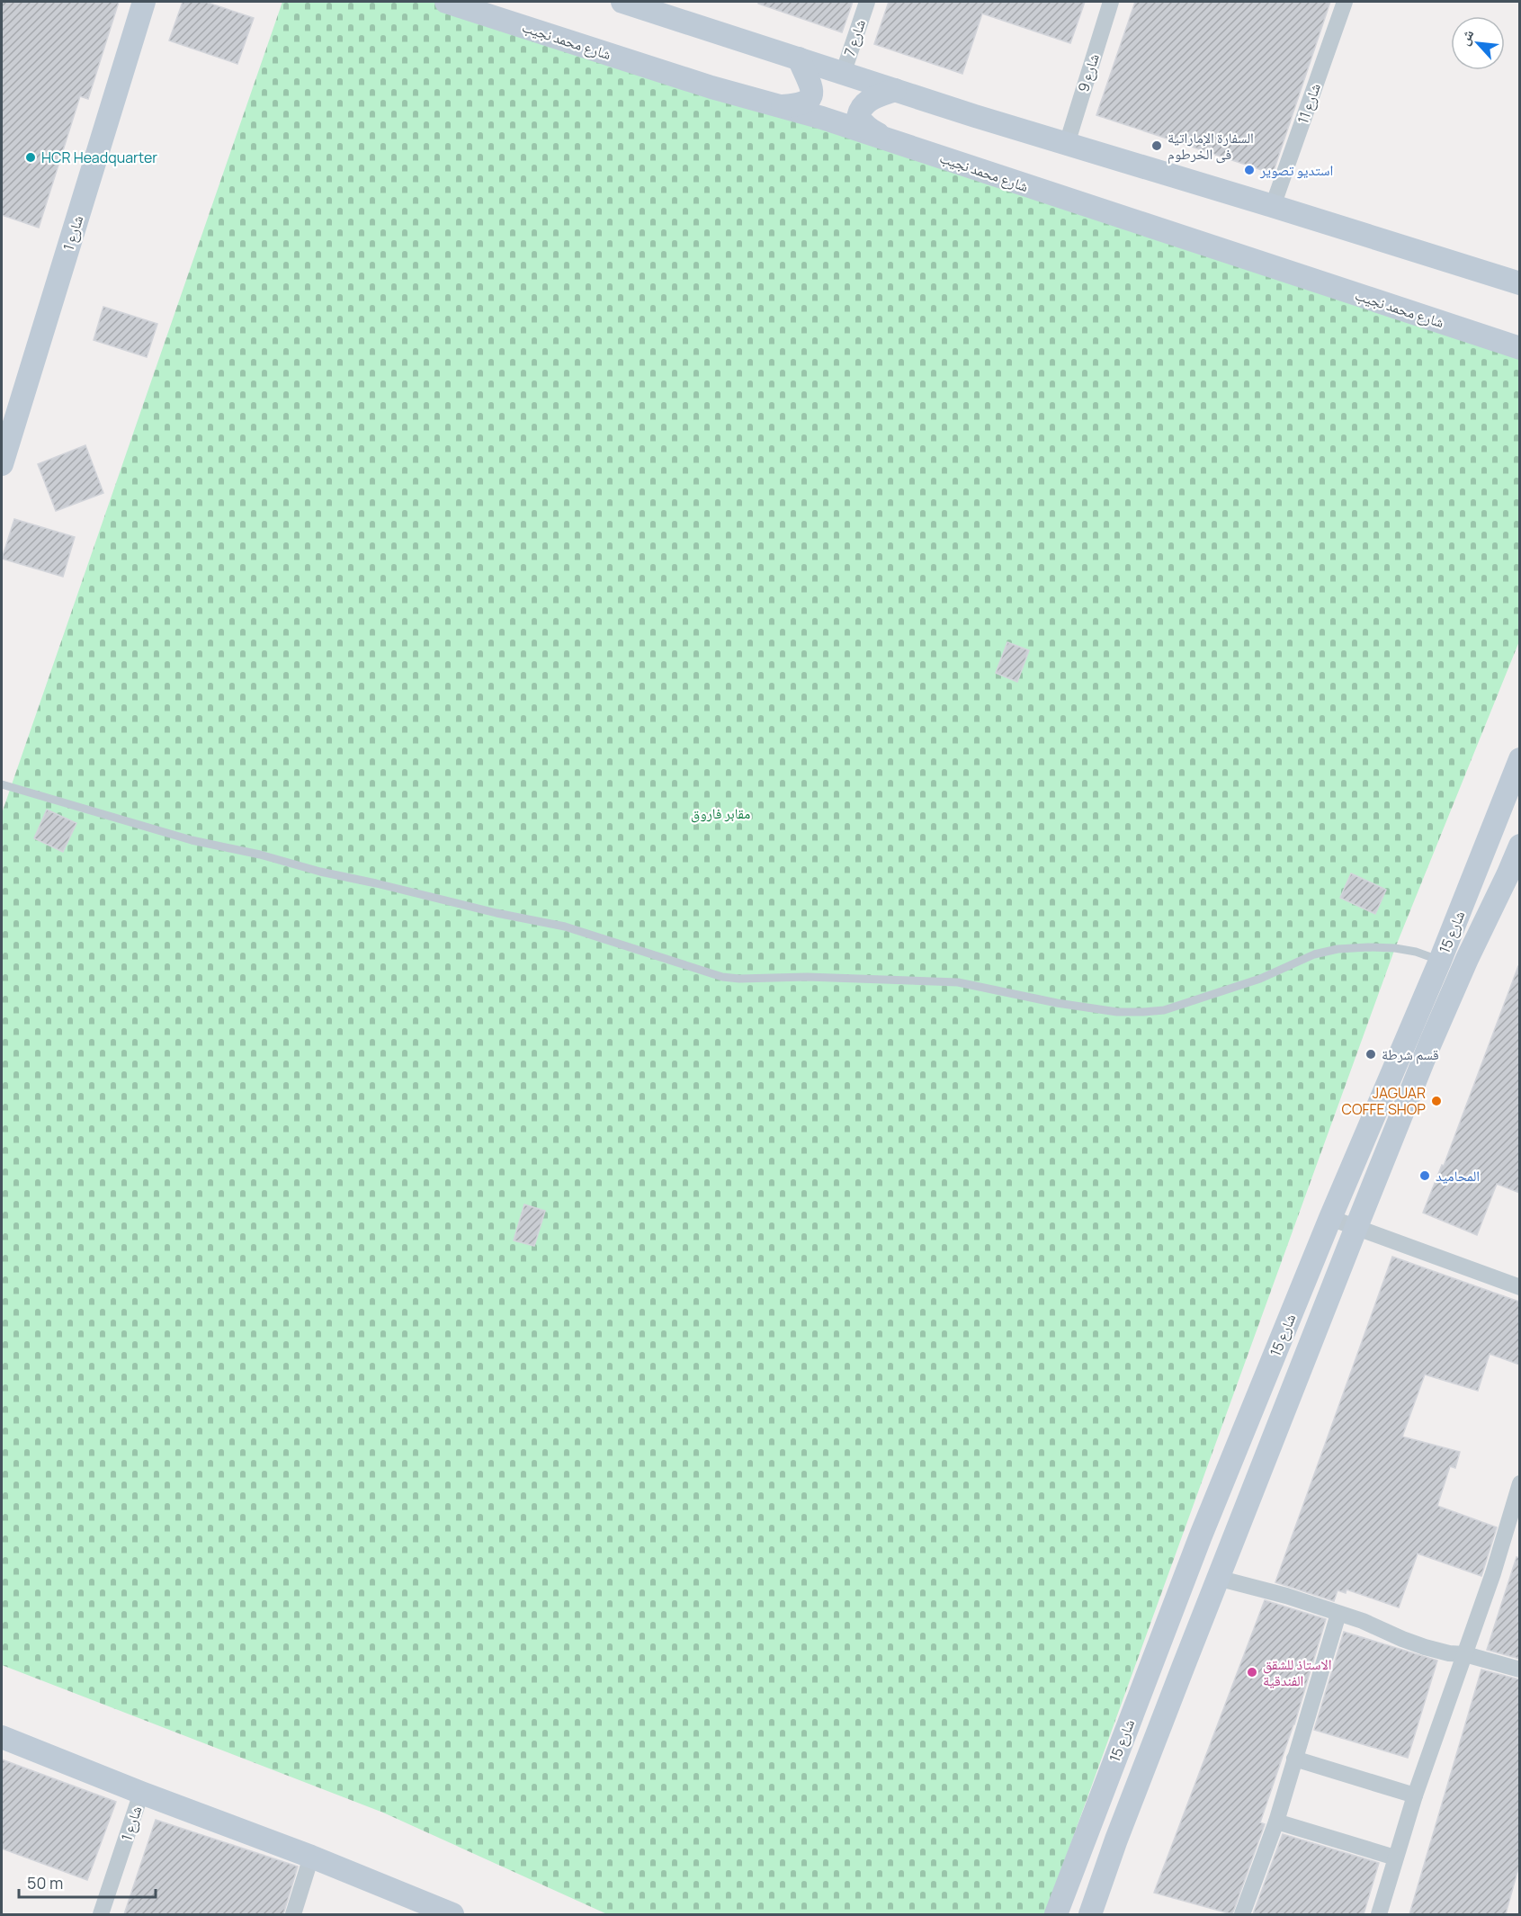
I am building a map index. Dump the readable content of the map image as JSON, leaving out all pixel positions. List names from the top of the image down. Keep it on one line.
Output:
{"streets":{"street":["شارع 7","شارع محمد نجيب","شارع 9","شارع 11","شارع 1","شارع 15"]},"parks":["مقابر فاروق"],"places":["السفارة الإماراتية فى الخرطوم","HCR Headquarter","استديو تصوير","قسم شرطة","JAGUAR COFFE SHOP","المحاميد","الاستاذ للشقق الفندقية"],"scale_bar":"50 m","north":"top left"}
